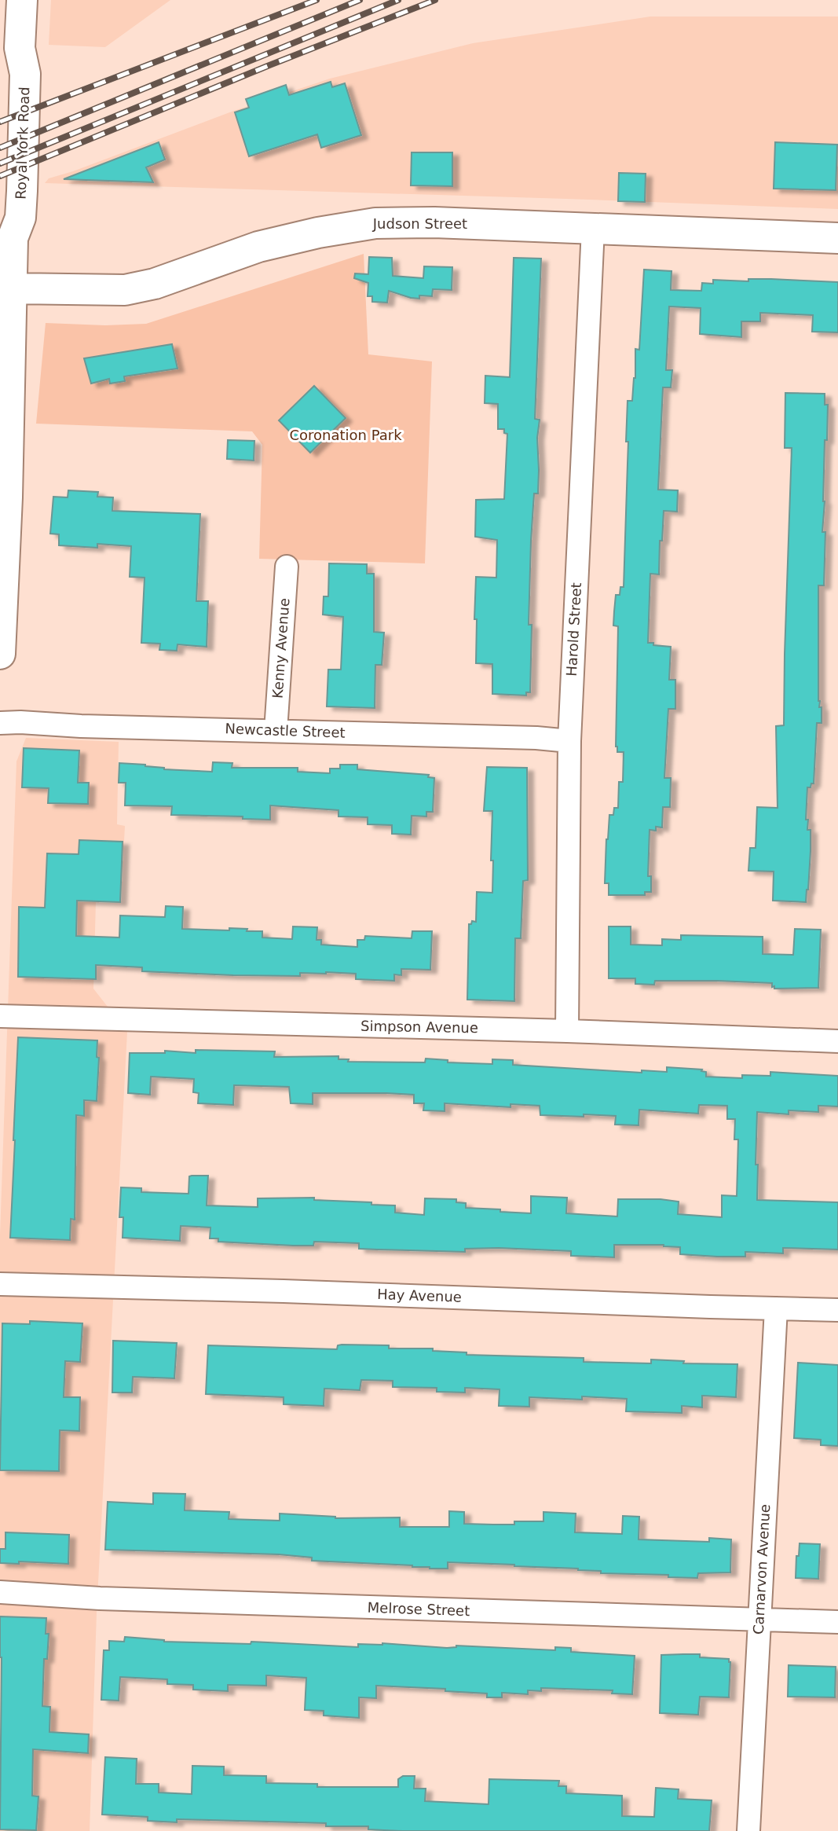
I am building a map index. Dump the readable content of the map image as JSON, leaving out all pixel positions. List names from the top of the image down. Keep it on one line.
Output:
{"streets":{"street":["Royal York Road","Judson Street","Harold Street","Kenny Avenue","Newcastle Street","Simpson Avenue","Hay Avenue","Carnarvon Avenue","Melrose Street"]},"crossings":[["Royal York Road","Judson Street"],["Judson Street","Harold Street"],["Harold Street","Newcastle Street"],["Harold Street","Simpson Avenue"],["Kenny Avenue","Newcastle Street"],["Hay Avenue","Carnarvon Avenue"],["Carnarvon Avenue","Melrose Street"]],"parks":["Coronation Park"]}
